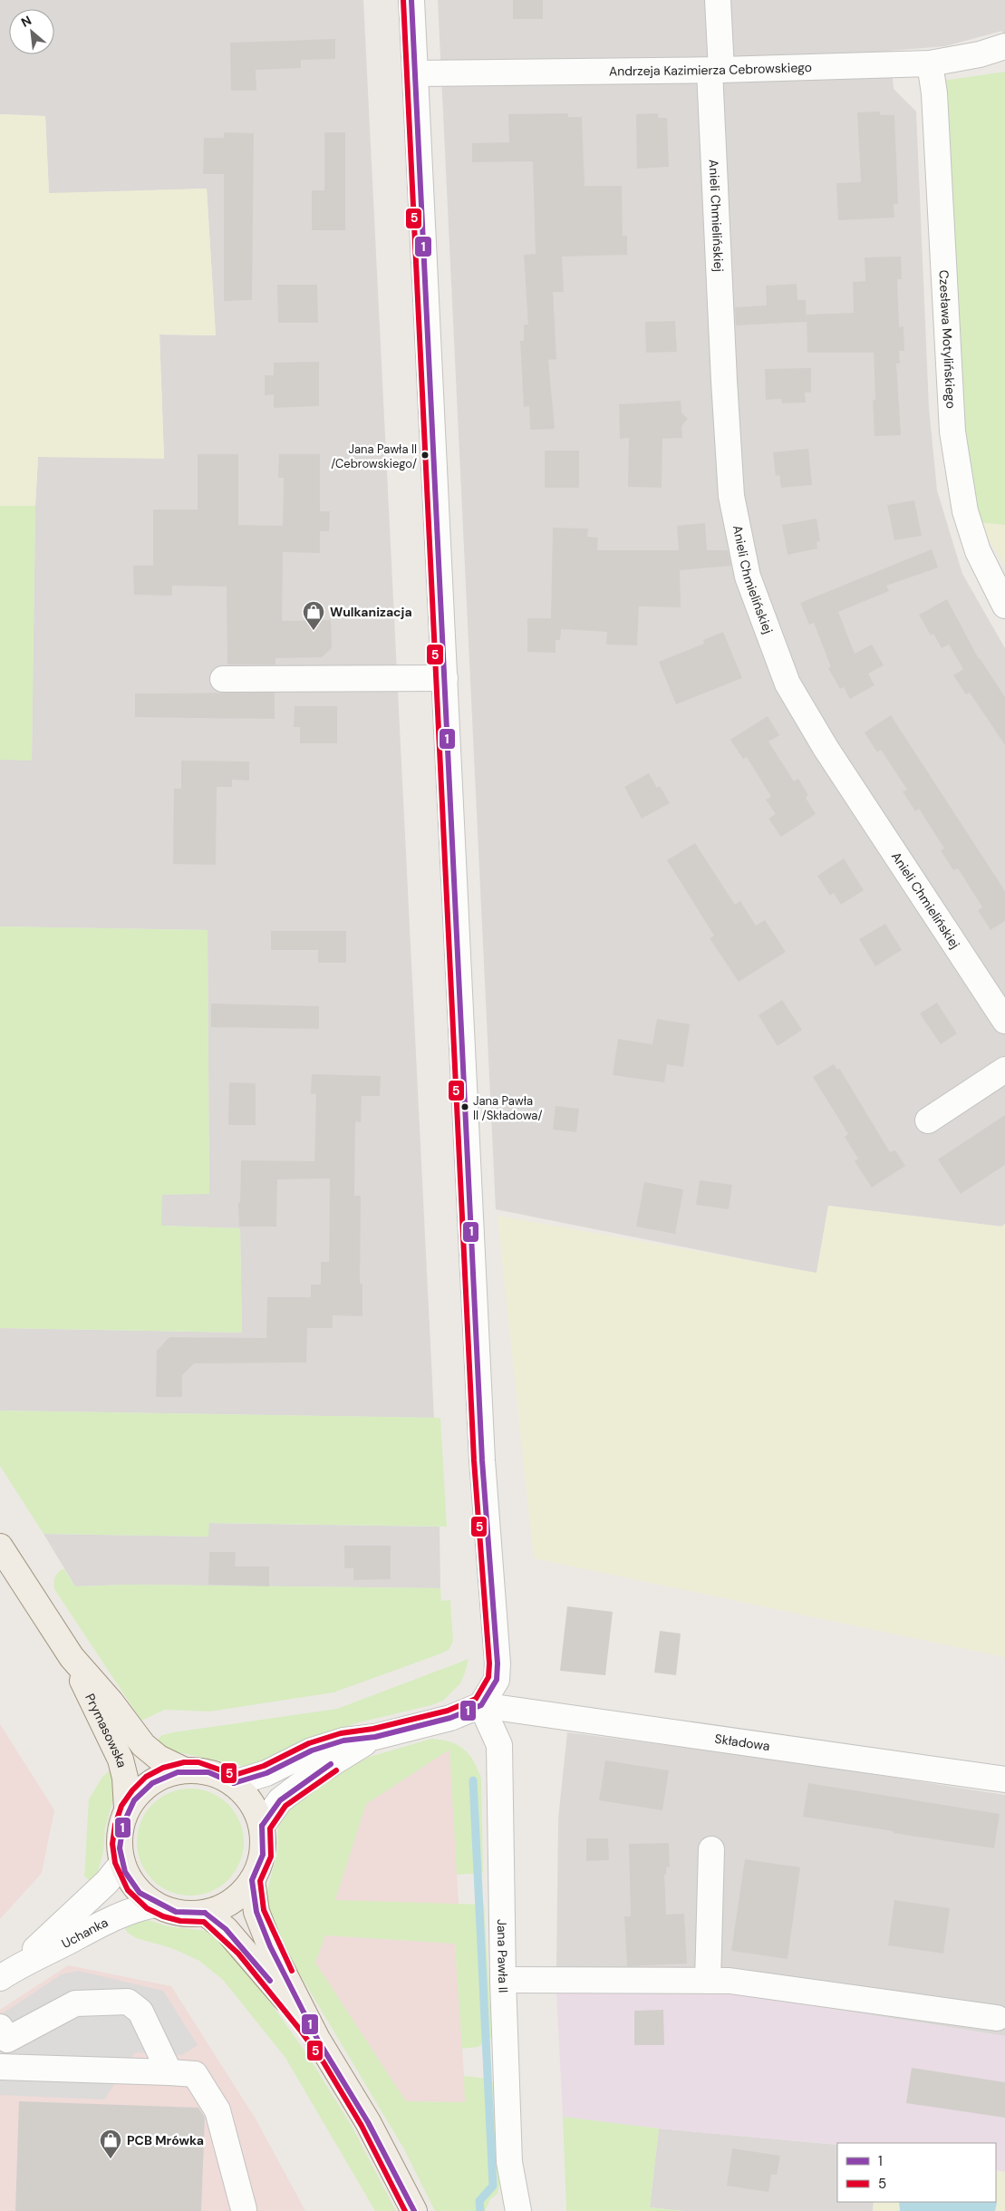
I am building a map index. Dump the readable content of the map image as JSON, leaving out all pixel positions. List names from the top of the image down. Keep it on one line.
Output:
{"streets":{"main road":["Prymasowska"],"street":["Andrzeja Kazimierza Cebrowskiego","Anieli Chmielińskiej","Czesława Motylińskiego","Składowa","Uchanka","Jana Pawła II"]},"crossings":[["Andrzeja Kazimierza Cebrowskiego","Anieli Chmielińskiej"],["Andrzeja Kazimierza Cebrowskiego","Czesława Motylińskiego"],["Prymasowska","Uchanka"],["Składowa","Jana Pawła II"]],"places":{"other":["Jana Pawła II /Cebrowskiego/","Jana Pawła II /Składowa/"],"shop":["Wulkanizacja","PCB Mrówka"]},"lines":["transit line 1","transit line 5"],"legend":["1","5"],"north":"top left"}
